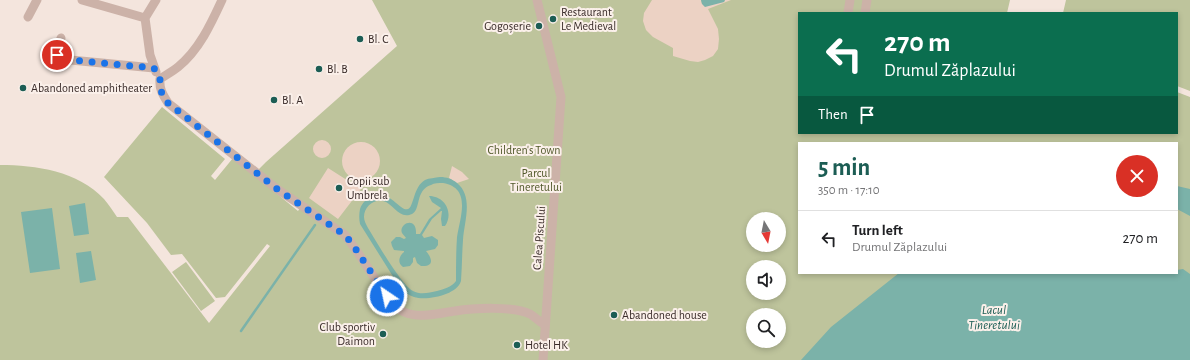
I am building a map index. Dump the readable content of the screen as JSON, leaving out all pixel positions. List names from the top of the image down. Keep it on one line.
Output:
{"streets":{"street":["Calea Piscului"]},"water":["Lacul Tineretului"],"parks":["Children's Town","Parcul Tineretului"],"places":["Restaurant Le Medieval","Gogoșerie","Bl. C","Bl. B","Abandoned amphitheater","Bl. A","Copii sub Umbrela","Abandoned house","Club sportiv Daimon","Hotel HK"],"north":"bottom","page":{"turn":["270 m","Drumul Zăplazului"],"then":"Then","heading":["5 min","350 m · 17:10"],"list":[{"name":"Turn left","note":"Drumul Zăplazului","value":"270 m"}]}}
